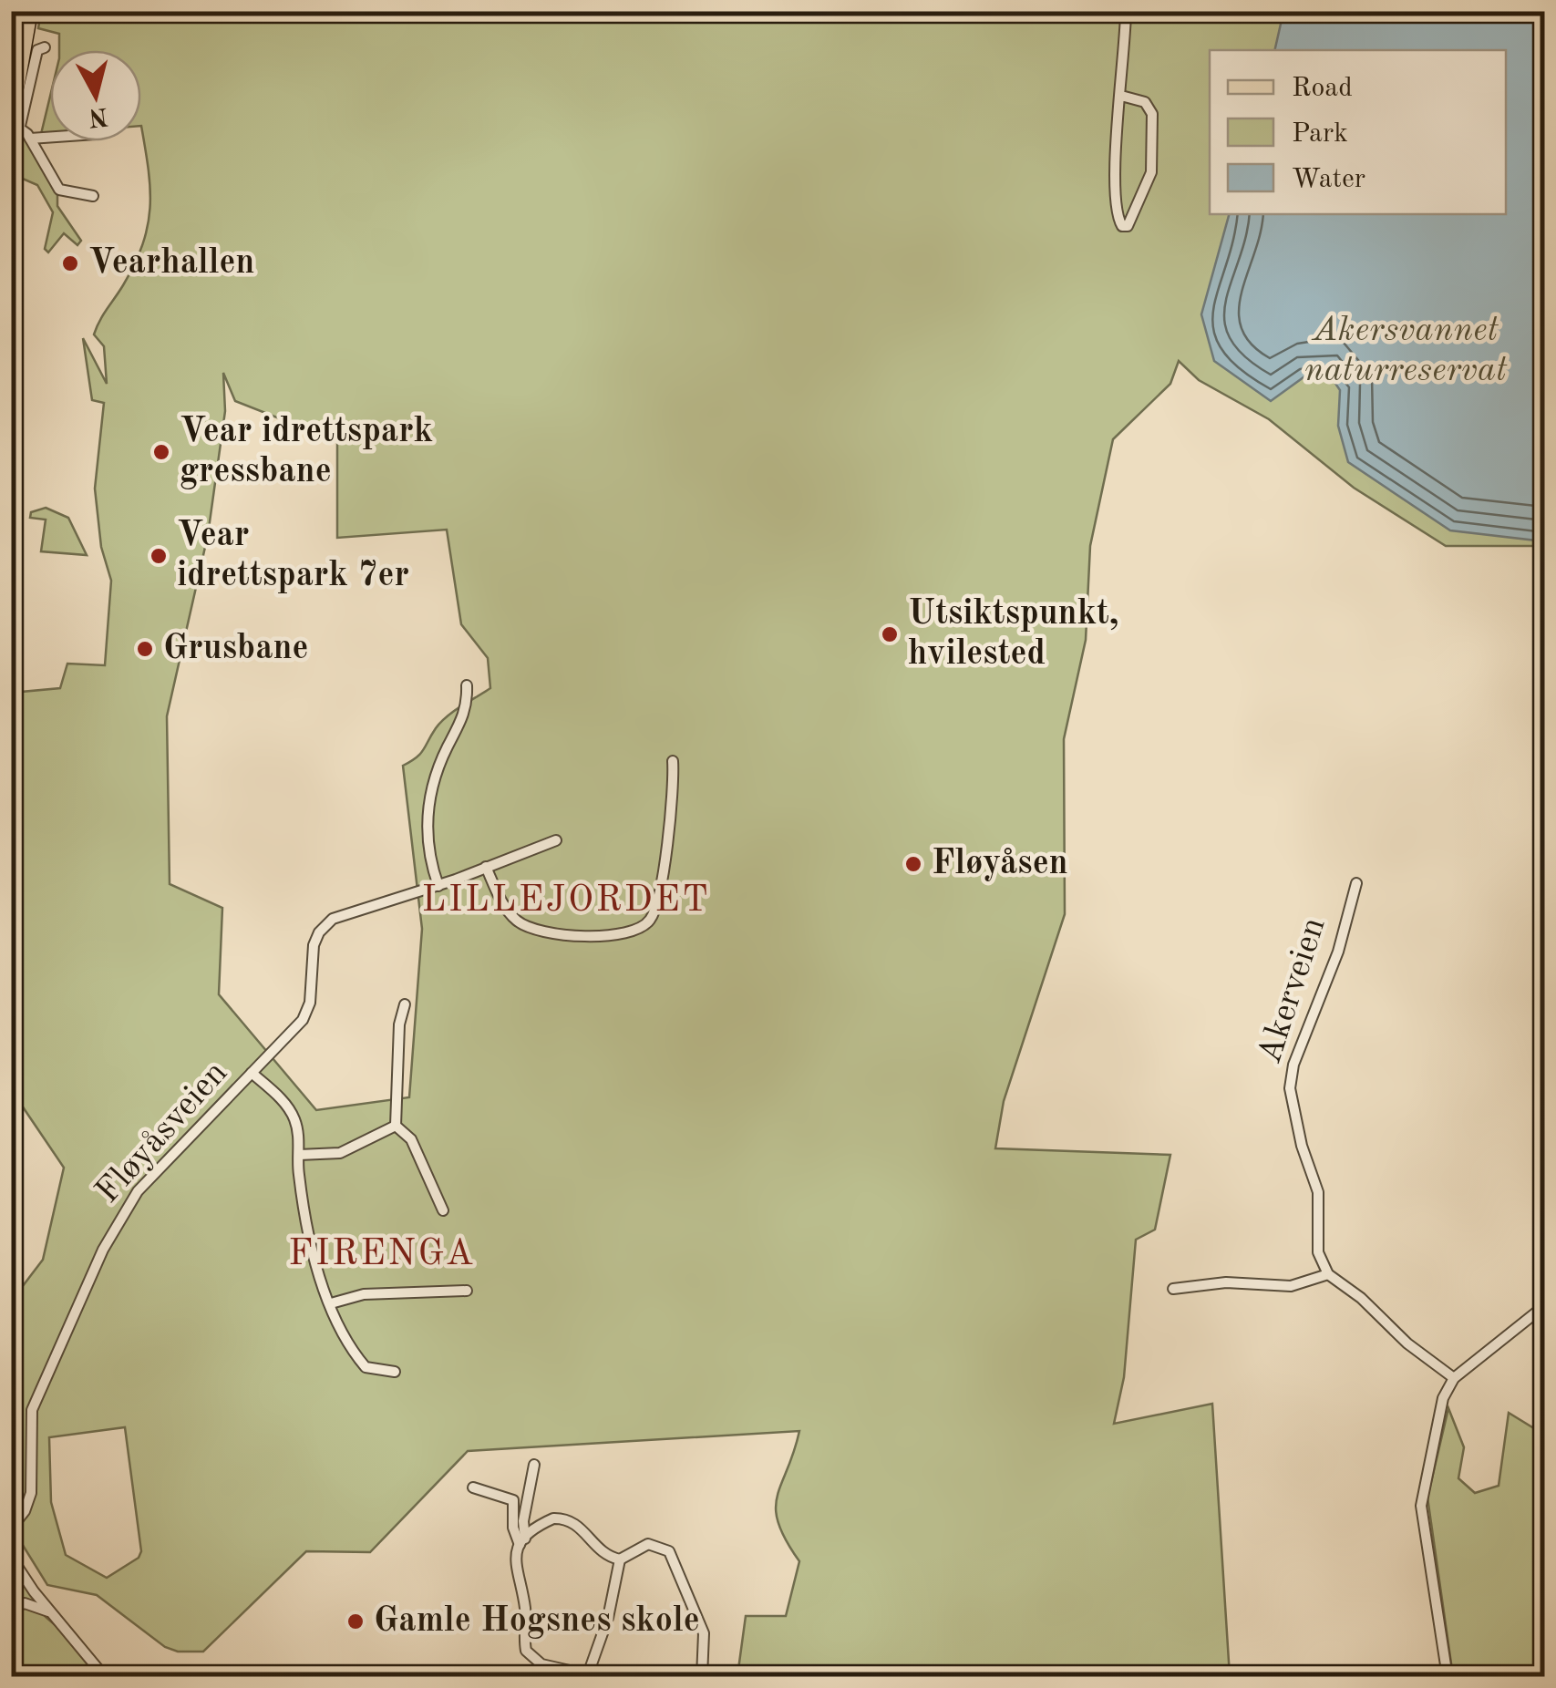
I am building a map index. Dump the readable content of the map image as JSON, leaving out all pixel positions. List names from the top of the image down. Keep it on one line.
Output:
{"streets":{"street":["Akerveien","Fløyåsveien"]},"districts":["LILLEJORDET","FIRENGA"],"parks":["Akersvannet naturreservat"],"places":["Vearhallen","Vear idrettspark gressbane","Vear idrettspark 7er","Utsiktspunkt, hvilested","Grusbane","Fløyåsen","Gamle Hogsnes skole"],"legend":["Road","Park","Water"],"north":"bottom"}
